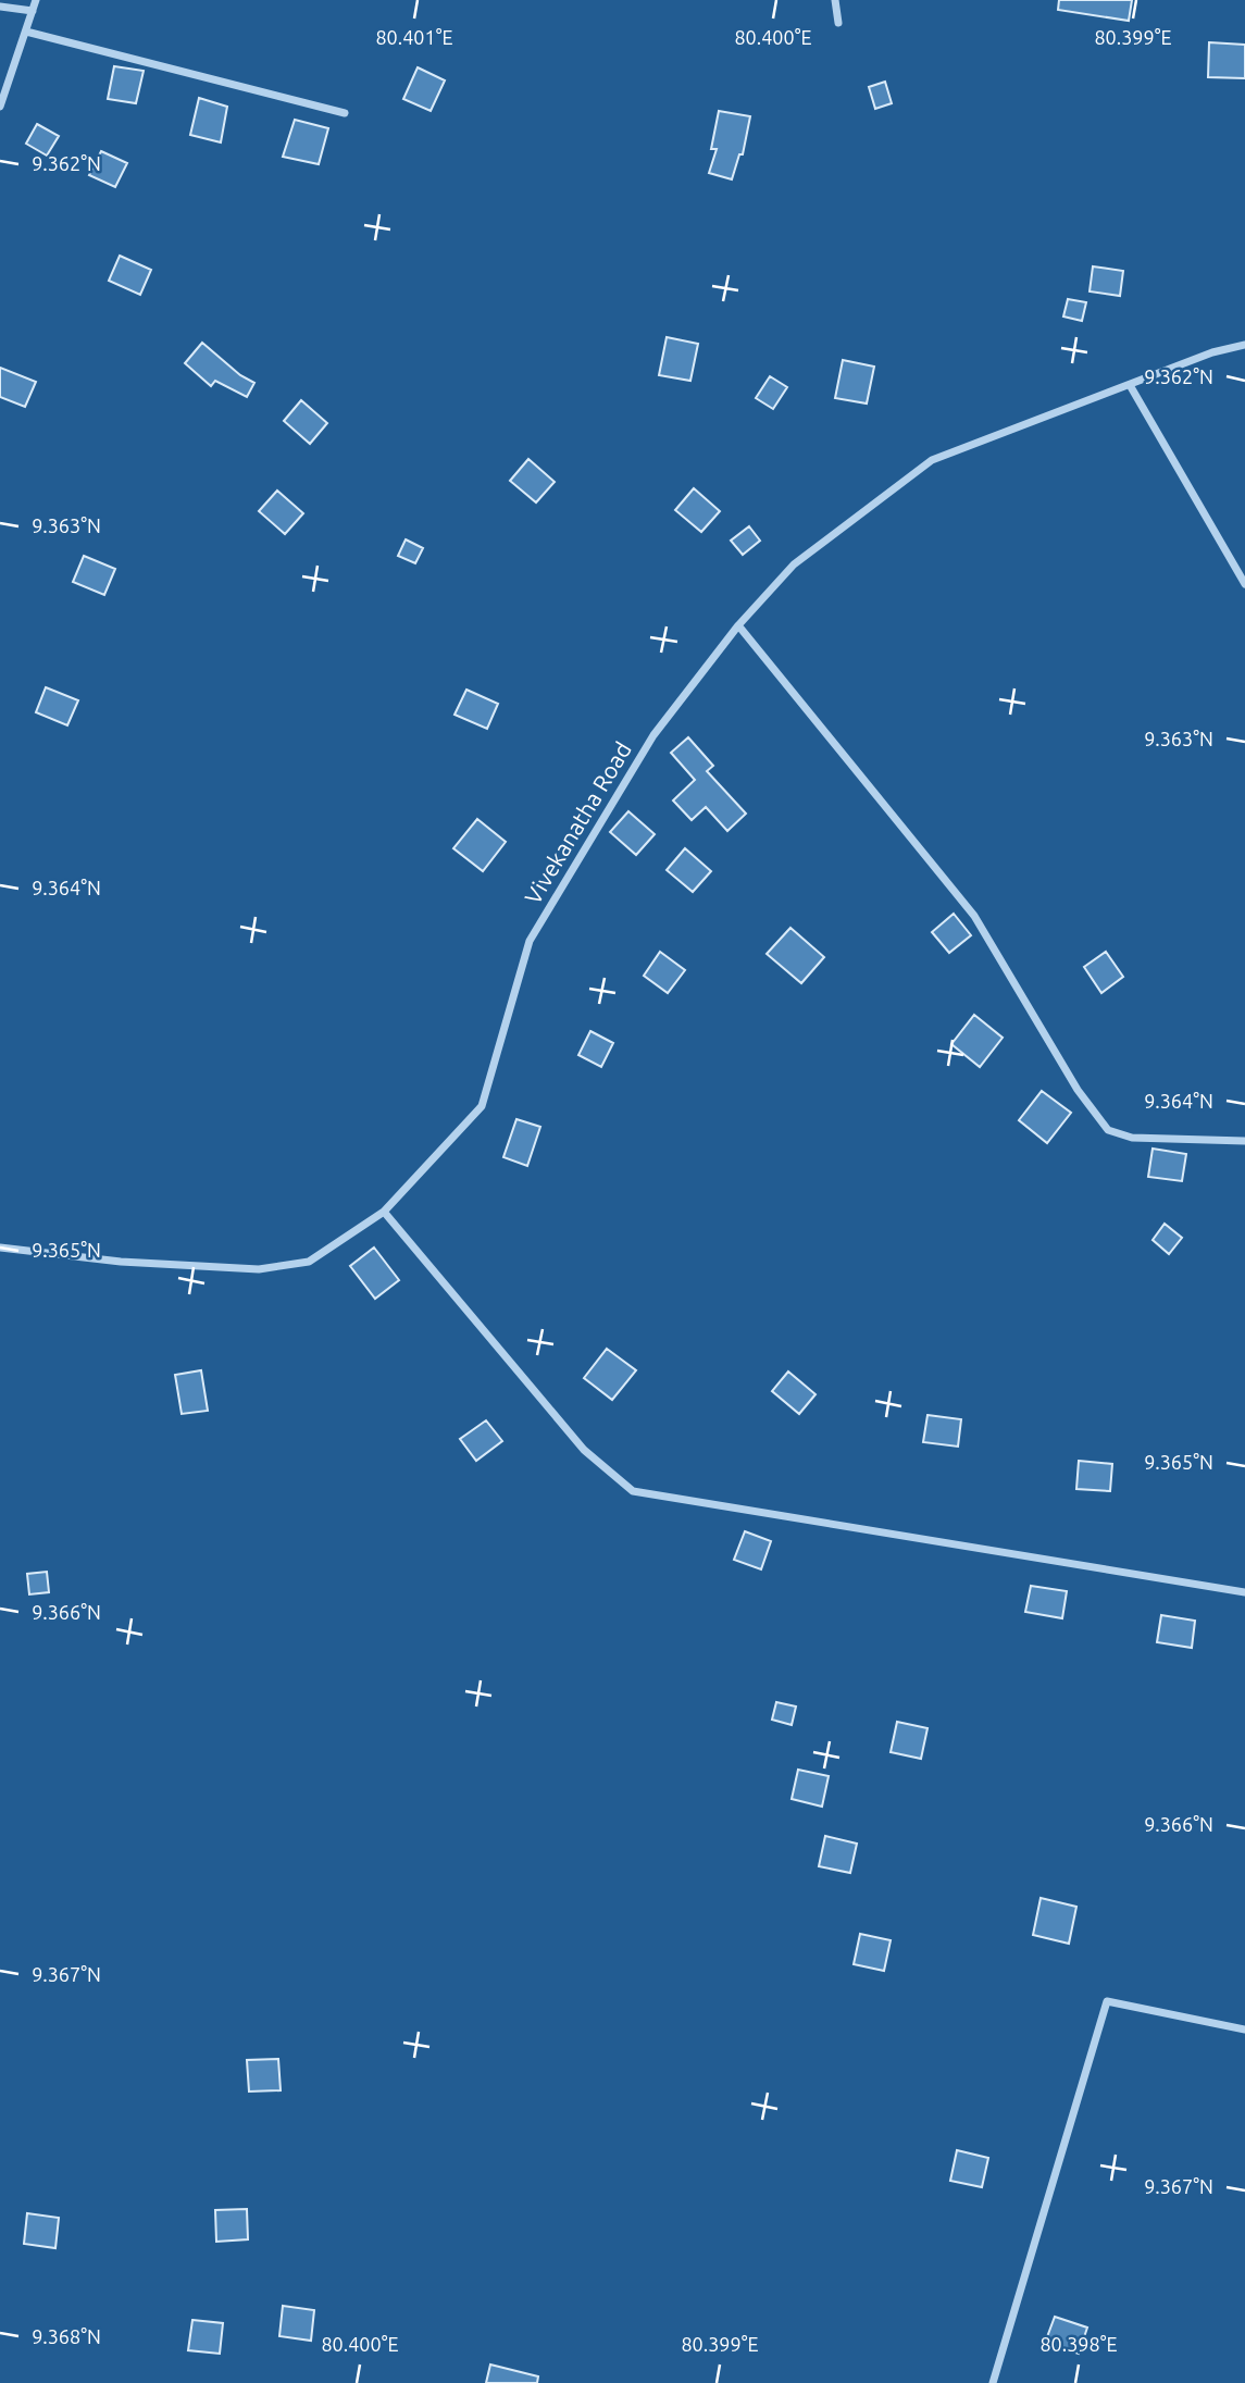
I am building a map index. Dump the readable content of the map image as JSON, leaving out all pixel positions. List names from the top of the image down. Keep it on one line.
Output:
{"streets":{"street":["Vivekanatha Road"]},"coordinates":["80.401°E","80.400°E","80.399°E","9.362°N","9.363°N","9.364°N","9.365°N","9.366°N","9.367°N","9.368°N","80.398°E"]}
